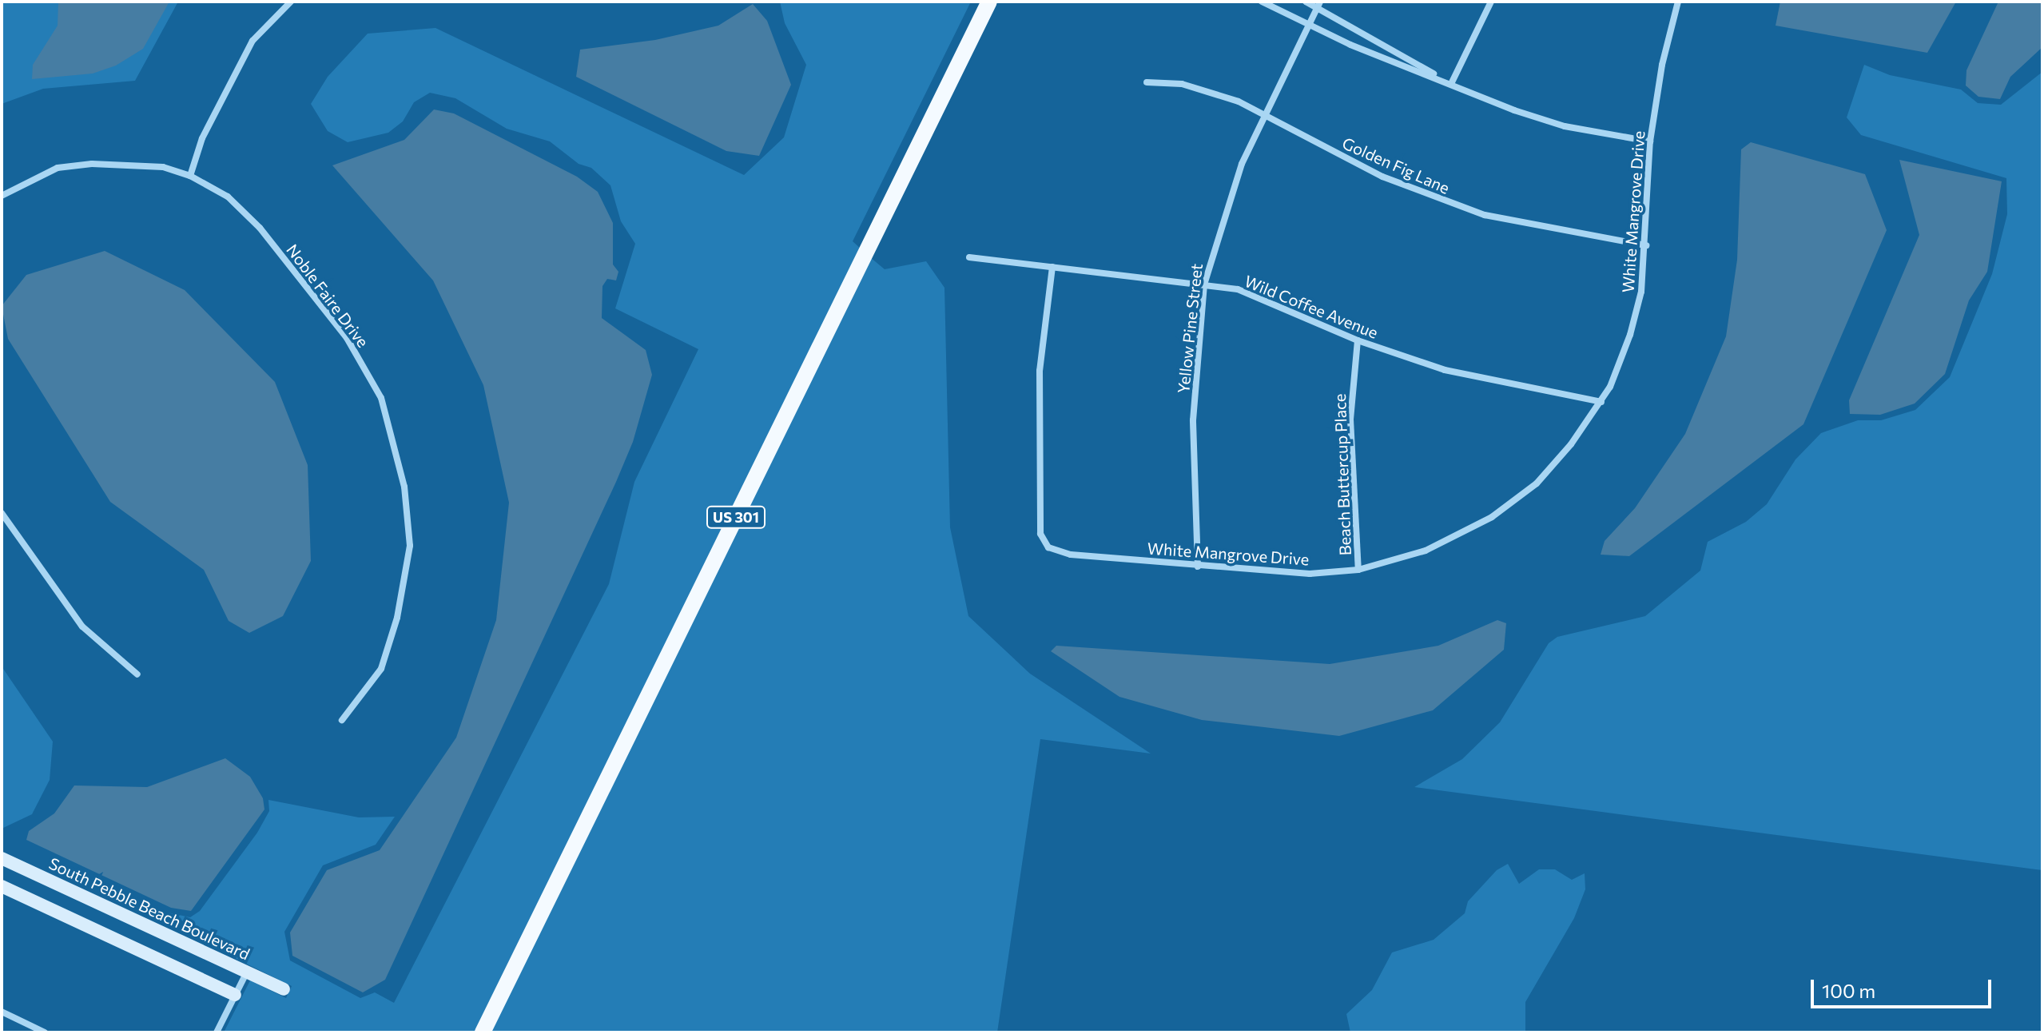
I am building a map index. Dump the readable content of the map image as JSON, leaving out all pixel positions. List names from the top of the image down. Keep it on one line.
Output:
{"streets":{"main road":["US 301"],"street":["Golden Fig Lane","White Mangrove Drive","Noble Faire Drive","Wild Coffee Avenue","Yellow Pine Street","Beach Buttercup Place","South Pebble Beach Boulevard"]},"crossings":[["Golden Fig Lane","White Mangrove Drive"],["Golden Fig Lane","Yellow Pine Street"],["White Mangrove Drive","Wild Coffee Avenue"],["White Mangrove Drive","Yellow Pine Street"],["White Mangrove Drive","Beach Buttercup Place"],["Wild Coffee Avenue","Yellow Pine Street"],["Wild Coffee Avenue","Beach Buttercup Place"]],"scale_bar":"100 m"}
